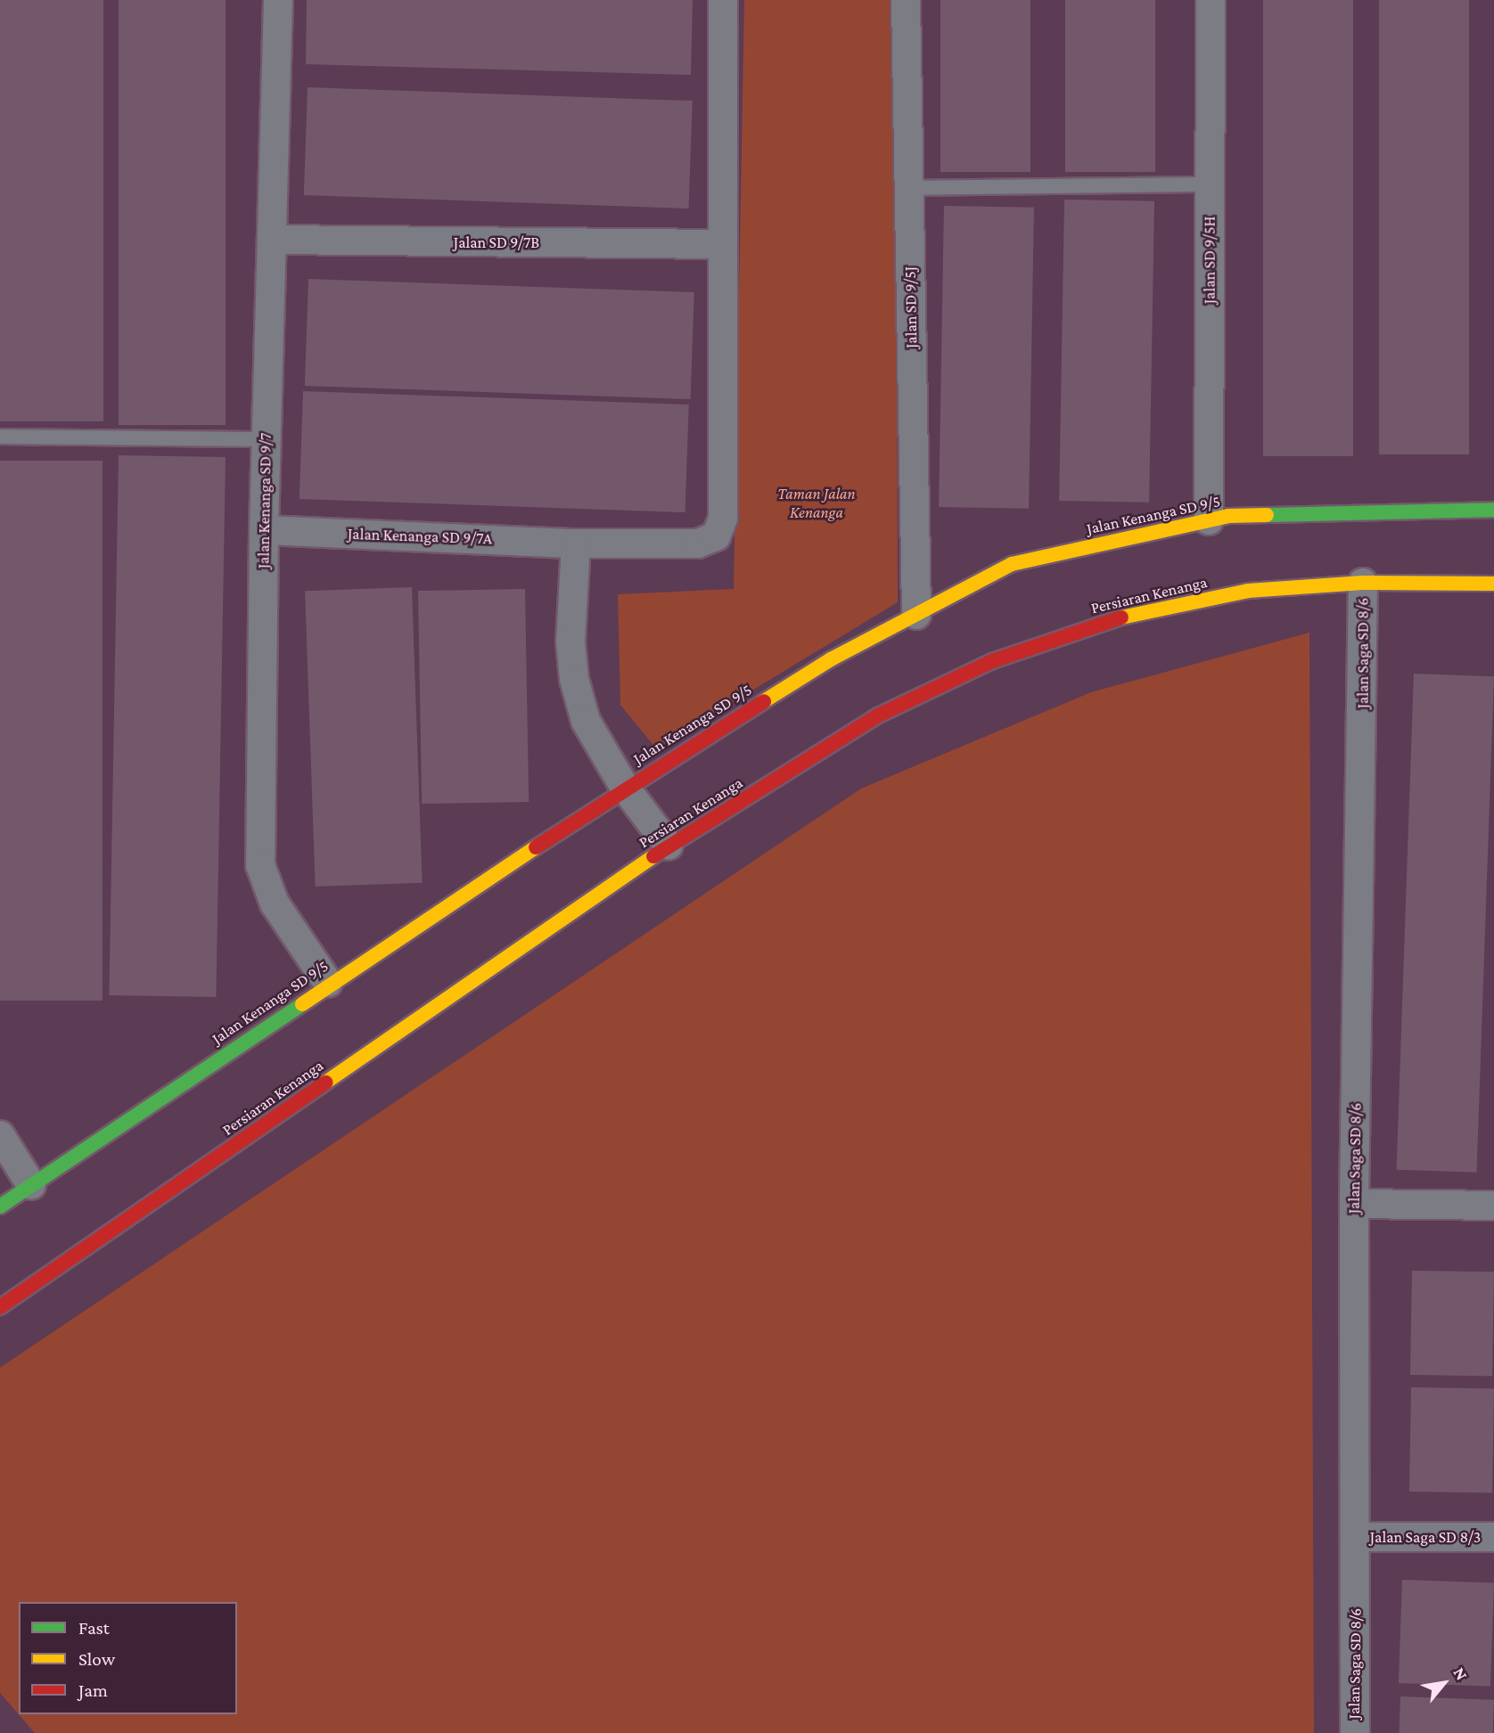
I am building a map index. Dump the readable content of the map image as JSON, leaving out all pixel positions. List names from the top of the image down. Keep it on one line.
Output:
{"streets":{"street":["Jalan SD 9/7B","Jalan SD 9/5H","Jalan SD 9/5J","Jalan Kenanga SD 9/7","Jalan Kenanga SD 9/5","Jalan Kenanga SD 9/7A","Persiaran Kenanga","Jalan Saga SD 8/6","Jalan Saga SD 8/3"]},"crossings":[["Jalan SD 9/7B","Jalan Kenanga SD 9/7"],["Jalan SD 9/7B","Jalan Kenanga SD 9/7A"],["Jalan SD 9/5H","Jalan Kenanga SD 9/5"],["Jalan SD 9/5J","Jalan Kenanga SD 9/5"],["Jalan Kenanga SD 9/7","Jalan Kenanga SD 9/5"],["Jalan Kenanga SD 9/7","Jalan Kenanga SD 9/7A"],["Persiaran Kenanga","Jalan Saga SD 8/6"],["Jalan Saga SD 8/6","Jalan Saga SD 8/3"]],"parks":["Taman Jalan Kenanga"],"legend":["Fast","Slow","Jam"],"north":"top right"}
